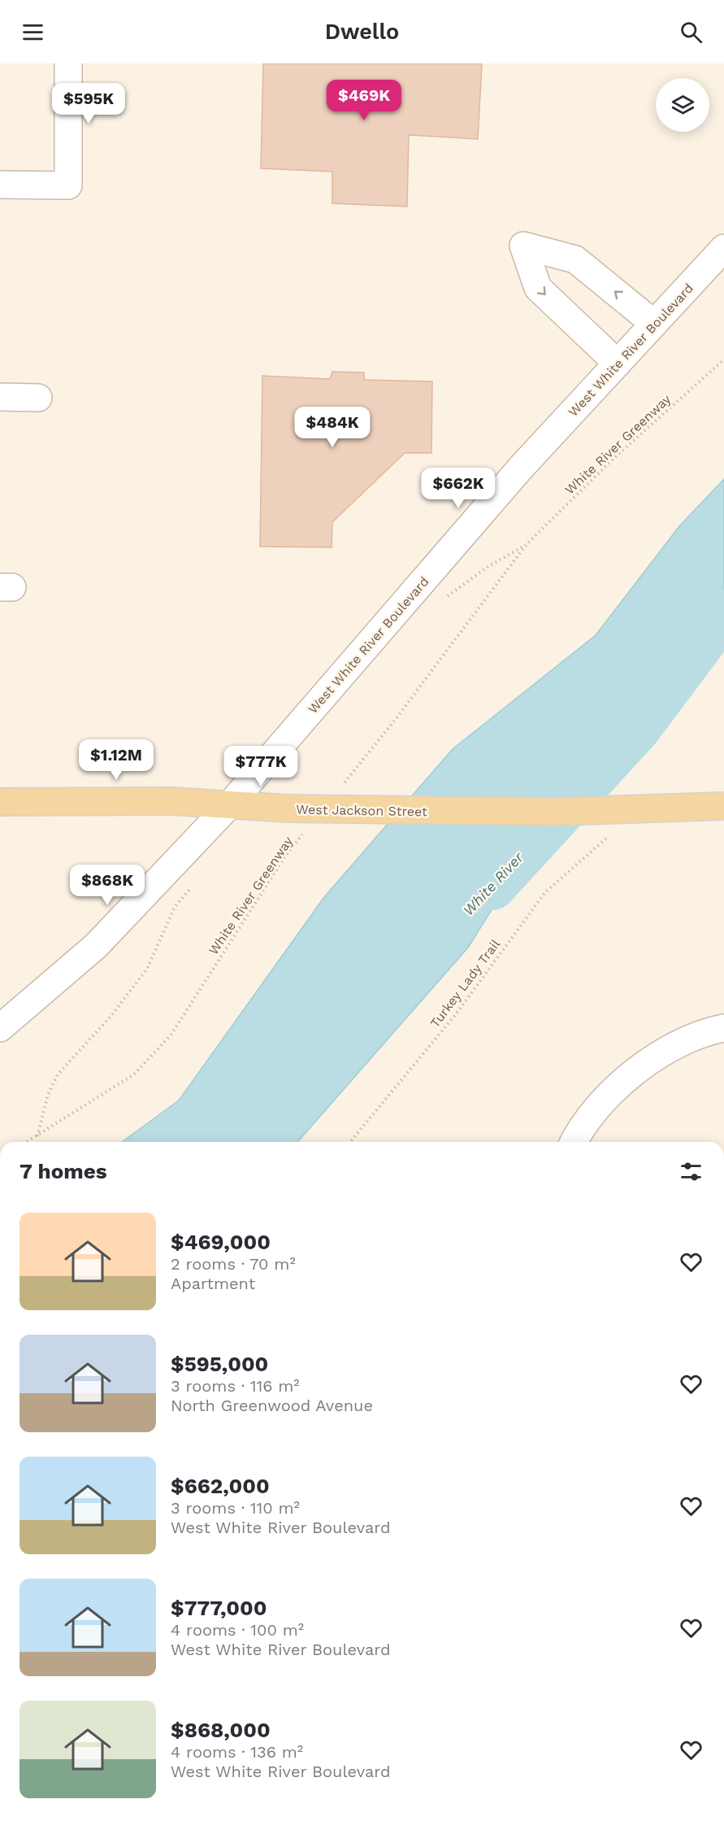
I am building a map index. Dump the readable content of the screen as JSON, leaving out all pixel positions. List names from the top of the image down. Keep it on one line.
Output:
{"streets":{"main road":["West Jackson Street"],"street":["West White River Boulevard"],"path":["White River Greenway","Turkey Lady Trail"]},"crossings":[["West White River Boulevard","West Jackson Street"]],"water":["White River"],"page":{"header":"Dwello","price":["$469K","$595K","$484K","$662K","$1.12M","$777K","$868K"],"heading":"7 homes","list":[{"name":"$469,000","note":"2 rooms · 70 m² · Apartment"},{"name":"$595,000","note":"3 rooms · 116 m² · North Greenwood Avenue"},{"name":"$662,000","note":"3 rooms · 110 m² · West White River Boulevard"},{"name":"$777,000","note":"4 rooms · 100 m² · West White River Boulevard"},{"name":"$868,000","note":"4 rooms · 136 m² · West White River Boulevard"}]}}
